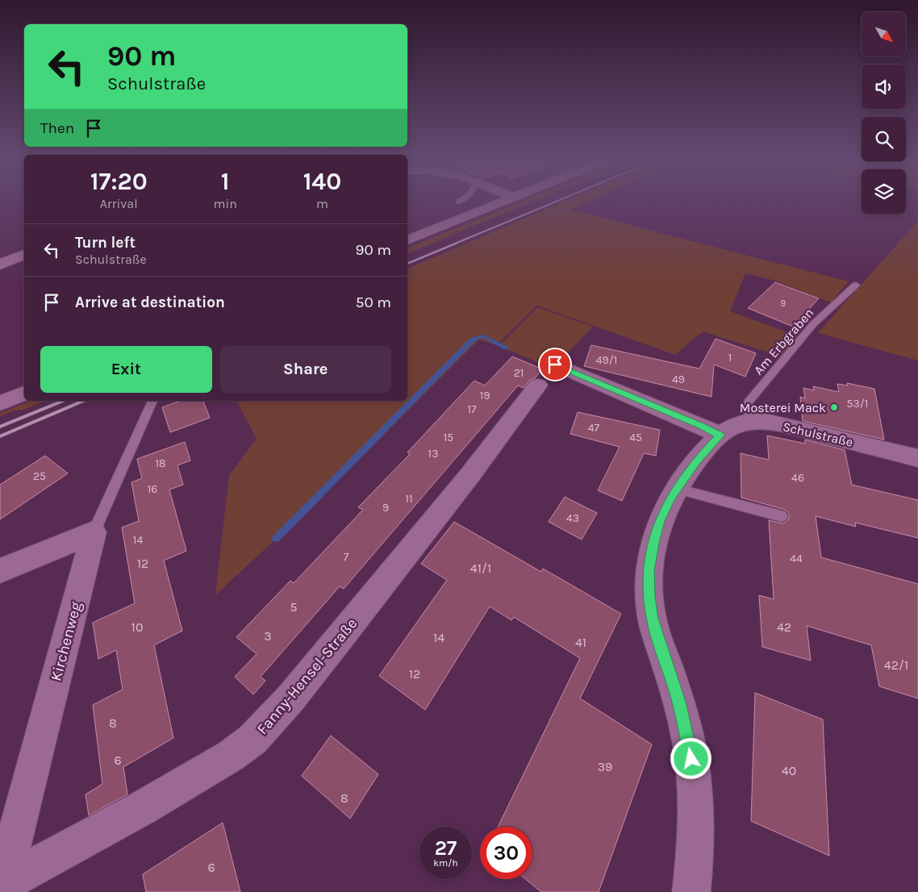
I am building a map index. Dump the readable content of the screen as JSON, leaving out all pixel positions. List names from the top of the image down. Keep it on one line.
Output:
{"streets":{"street":["Schulstraße","Kirchenweg","Fanny-Hensel-Straße"],"lane":["Am Erbgraben"]},"crossings":[["Am Erbgraben","Schulstraße"],["Schulstraße","Fanny-Hensel-Straße"],["Kirchenweg","Fanny-Hensel-Straße"]],"places":["Mosterei Mack"],"house_numbers":["9","1","49/1","21","49","19","53/1","17","47","15","45","13","18","25","46","16","11","9","43","14","7","44","12","41/1","5","10","42","3","14","41","42/1","12","8","6","39","40","8","6"],"north":"bottom right","page":{"turn":["90 m","Schulstraße"],"then":"Then","eta":["17:20","Arrival","1","min","140","m"],"list":[{"name":"Turn left","note":"Schulstraße","value":"90 m"},{"name":"Arrive at destination","value":"50 m"}],"buttons":["Exit","Share"],"speed":"27 km/h","limit":"30"}}
